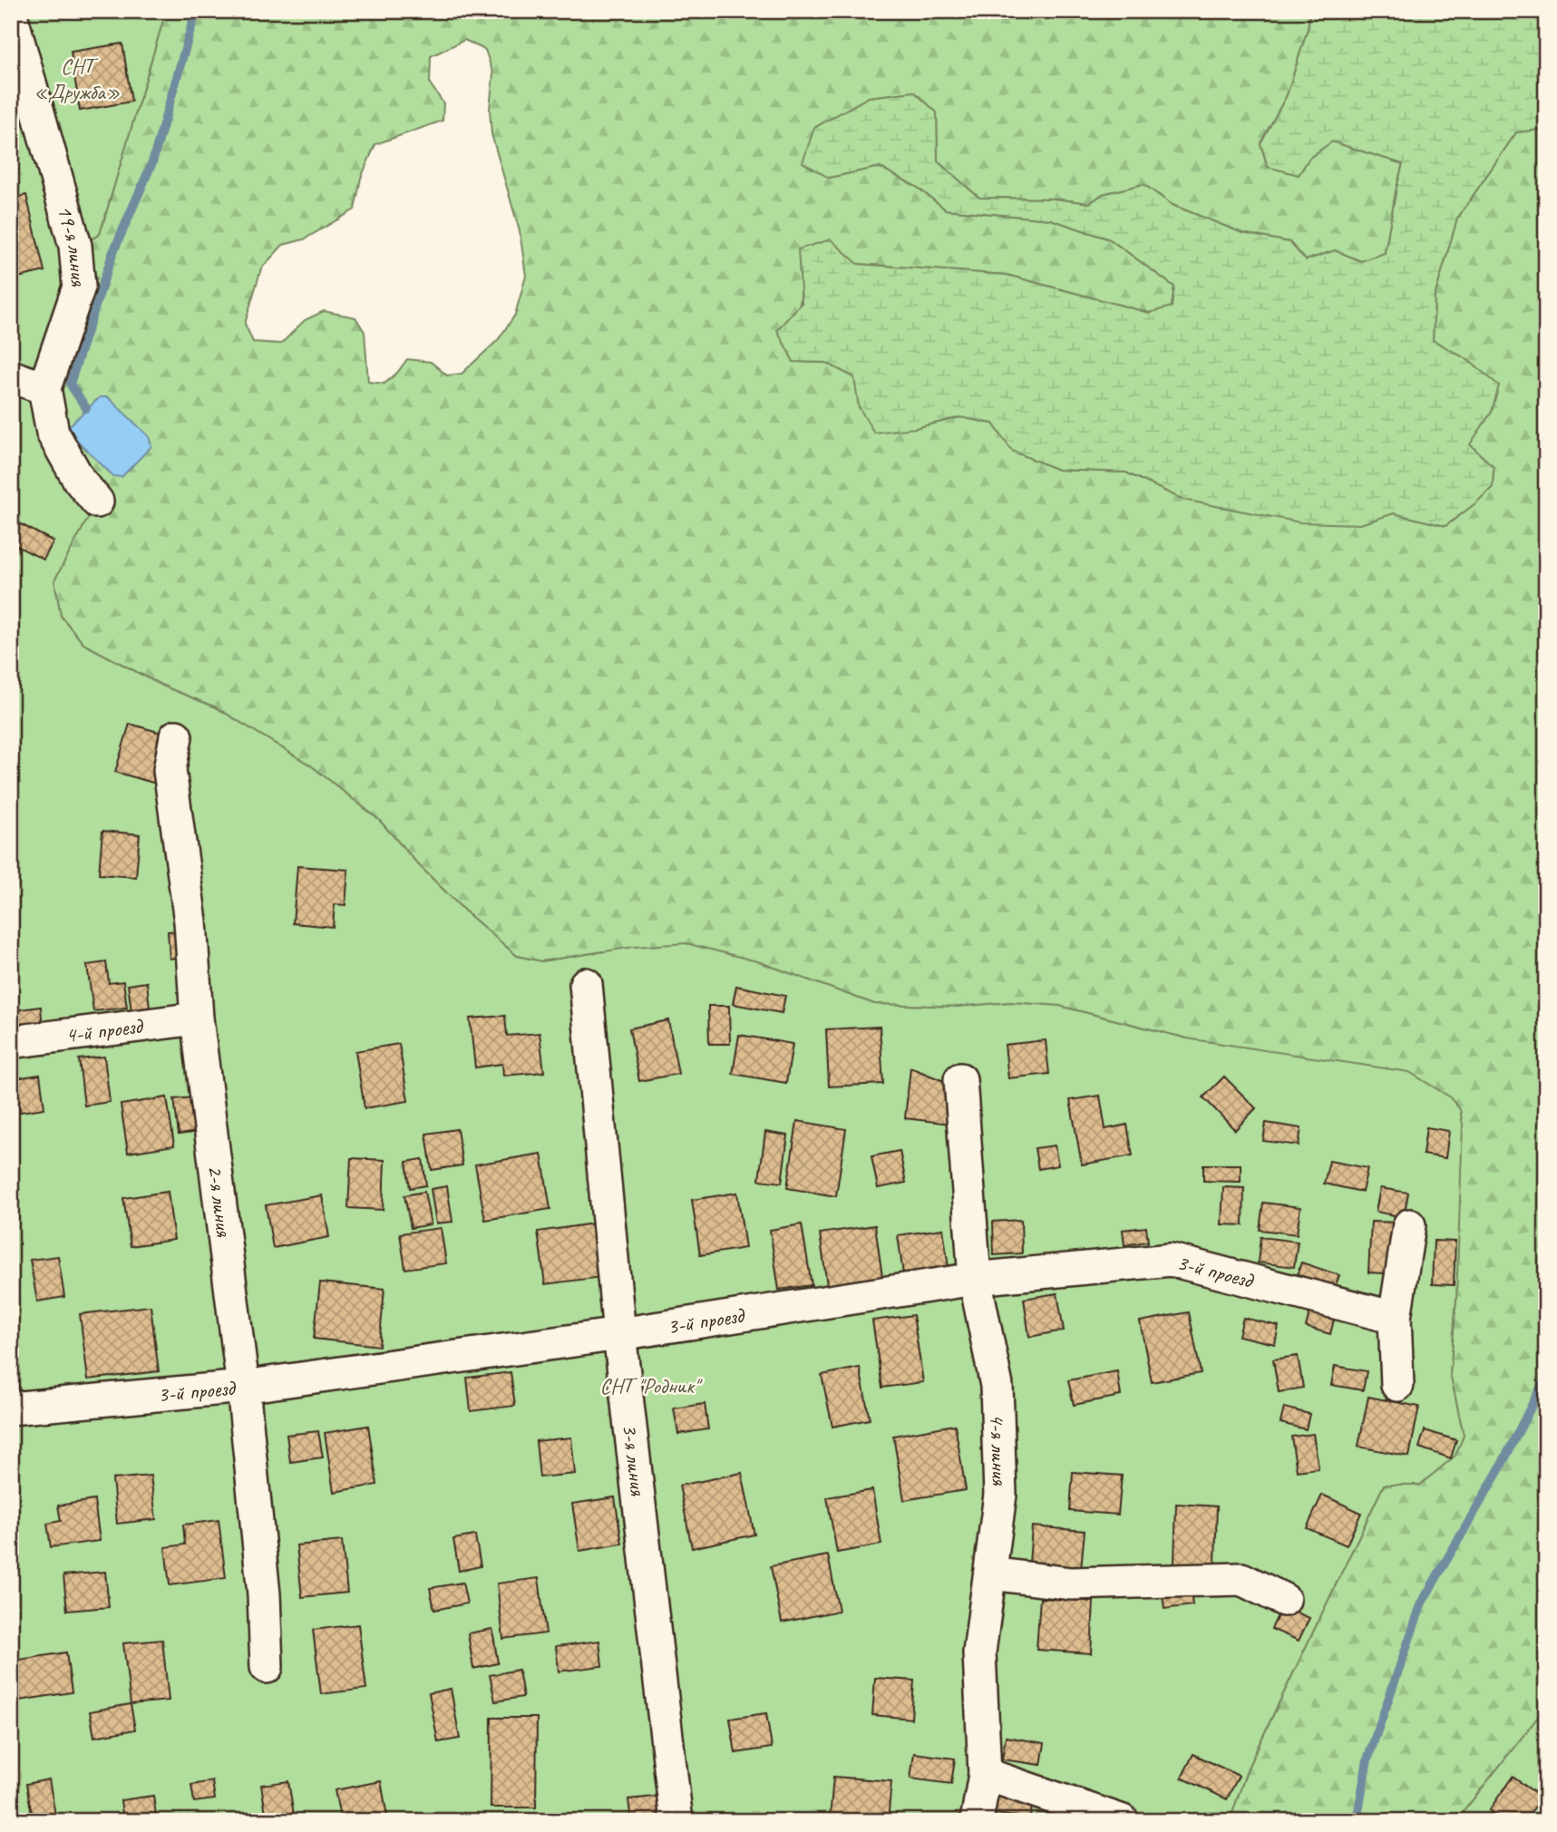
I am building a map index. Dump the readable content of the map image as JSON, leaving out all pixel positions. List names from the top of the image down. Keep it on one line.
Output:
{"streets":{"street":["19-я линия","4-й проезд","2-я линия","3-й проезд","4-я линия","3-я линия"]},"crossings":[["4-й проезд","2-я линия"],["2-я линия","3-й проезд"],["3-й проезд","4-я линия"],["3-й проезд","3-я линия"]],"parks":["СНТ «Дружба»","СНТ ''Родник''"]}
